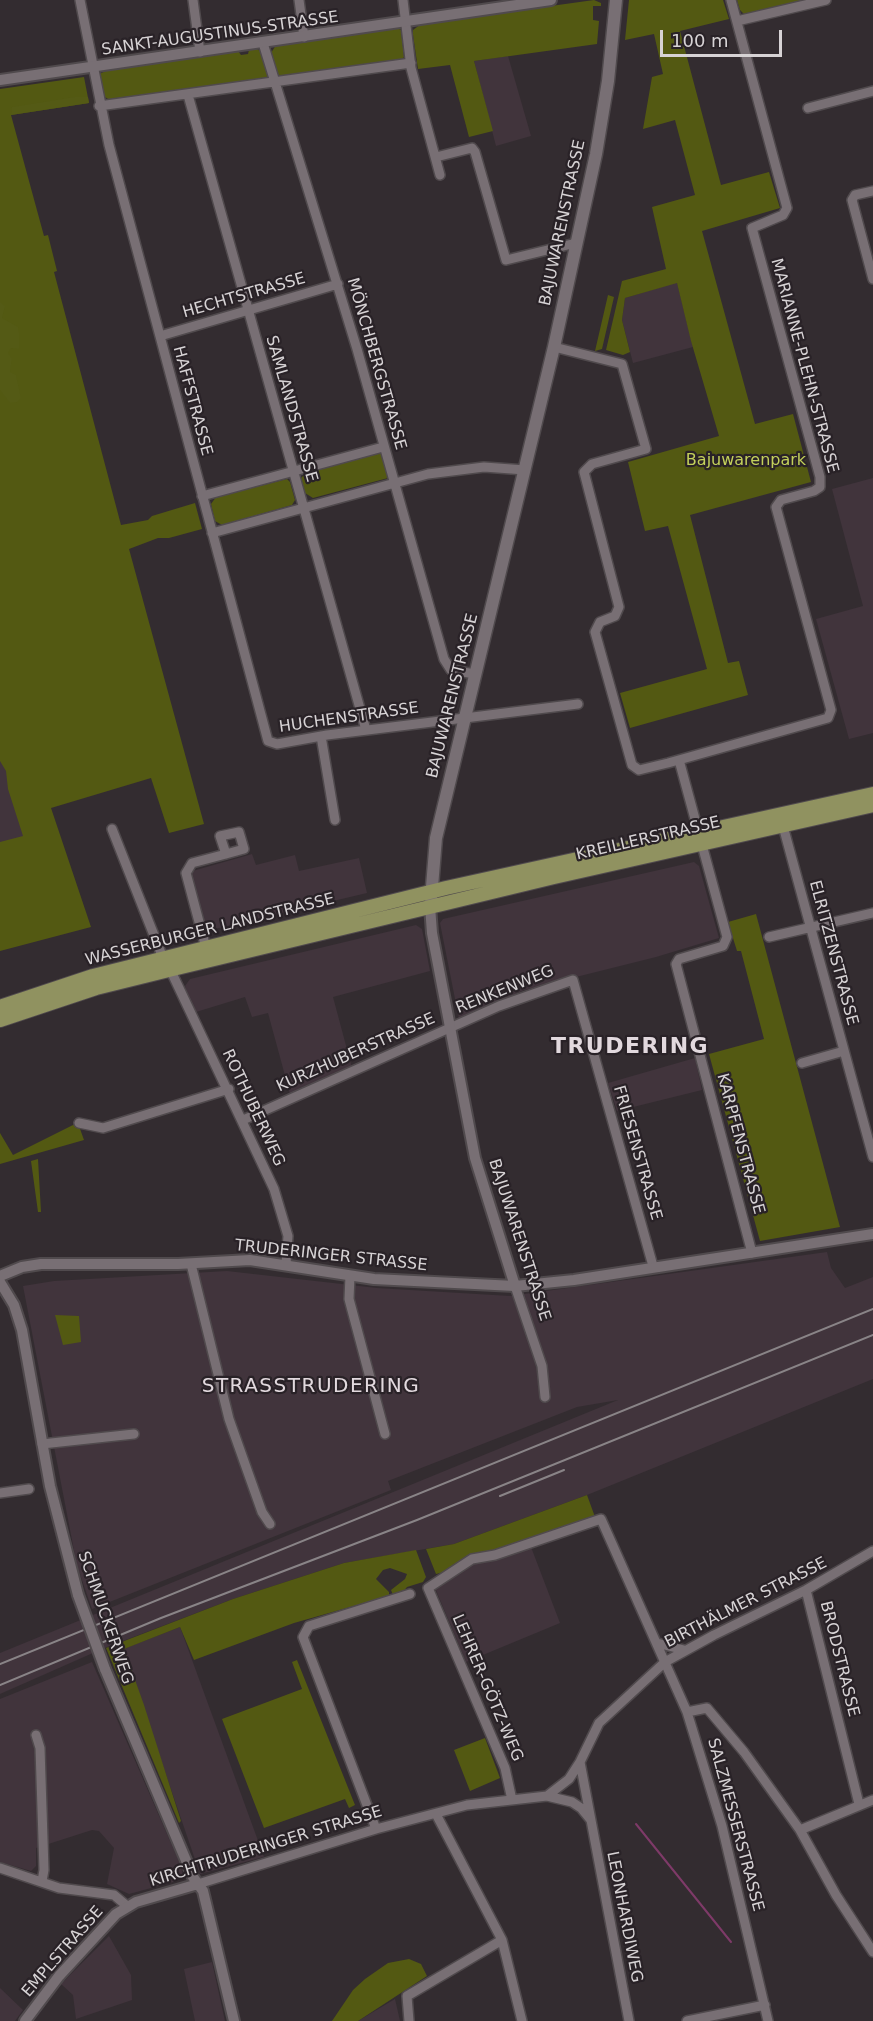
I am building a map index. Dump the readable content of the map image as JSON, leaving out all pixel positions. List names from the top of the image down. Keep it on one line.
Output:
{"streets":{"main road":["BAJUWARENSTRASSE","KREILLERSTRASSE","WASSERBURGER LANDSTRASSE"],"street":["SANKT-AUGUSTINUS-STRASSE","HECHTSTRASSE","MÖNCHBERGSTRASSE","MARIANNE-PLEHN-STRASSE","HAFFSTRASSE","SAMLANDSTRASSE","HUCHENSTRASSE","ELRITZENSTRASSE","RENKENWEG","KURZHUBERSTRASSE","ROTHUBERWEG","KARPFENSTRASSE","FRIESENSTRASSE","TRUDERINGER STRASSE","BIRTHÄLMER STRASSE","SCHMUCKERWEG","BRODSTRASSE","LEHRER-GÖTZ-WEG","SALZMESSERSTRASSE","KIRCHTRUDERINGER STRASSE","LEONHARDIWEG","EMPLSTRASSE"]},"crossings":[["SANKT-AUGUSTINUS-STRASSE","MÖNCHBERGSTRASSE"],["SANKT-AUGUSTINUS-STRASSE","HAFFSTRASSE"],["BAJUWARENSTRASSE","MÖNCHBERGSTRASSE"],["BAJUWARENSTRASSE","HUCHENSTRASSE"],["BAJUWARENSTRASSE","KREILLERSTRASSE"],["BAJUWARENSTRASSE","WASSERBURGER LANDSTRASSE"],["BAJUWARENSTRASSE","RENKENWEG"],["BAJUWARENSTRASSE","KURZHUBERSTRASSE"],["BAJUWARENSTRASSE","TRUDERINGER STRASSE"],["HECHTSTRASSE","MÖNCHBERGSTRASSE"],["HECHTSTRASSE","HAFFSTRASSE"],["HECHTSTRASSE","SAMLANDSTRASSE"],["HAFFSTRASSE","HUCHENSTRASSE"],["SAMLANDSTRASSE","HUCHENSTRASSE"],["KREILLERSTRASSE","WASSERBURGER LANDSTRASSE"],["KREILLERSTRASSE","ELRITZENSTRASSE"],["KREILLERSTRASSE","KARPFENSTRASSE"],["WASSERBURGER LANDSTRASSE","ROTHUBERWEG"],["RENKENWEG","KURZHUBERSTRASSE"],["RENKENWEG","FRIESENSTRASSE"],["KURZHUBERSTRASSE","ROTHUBERWEG"],["ROTHUBERWEG","TRUDERINGER STRASSE"],["KARPFENSTRASSE","TRUDERINGER STRASSE"],["FRIESENSTRASSE","TRUDERINGER STRASSE"],["BIRTHÄLMER STRASSE","BRODSTRASSE"],["BIRTHÄLMER STRASSE","SALZMESSERSTRASSE"],["BIRTHÄLMER STRASSE","KIRCHTRUDERINGER STRASSE"],["BIRTHÄLMER STRASSE","LEONHARDIWEG"],["SCHMUCKERWEG","KIRCHTRUDERINGER STRASSE"],["LEHRER-GÖTZ-WEG","SALZMESSERSTRASSE"],["LEHRER-GÖTZ-WEG","KIRCHTRUDERINGER STRASSE"],["KIRCHTRUDERINGER STRASSE","EMPLSTRASSE"]],"districts":["TRUDERING","STRASSTRUDERING"],"parks":["Bajuwarenpark"],"scale_bar":"100 m"}
